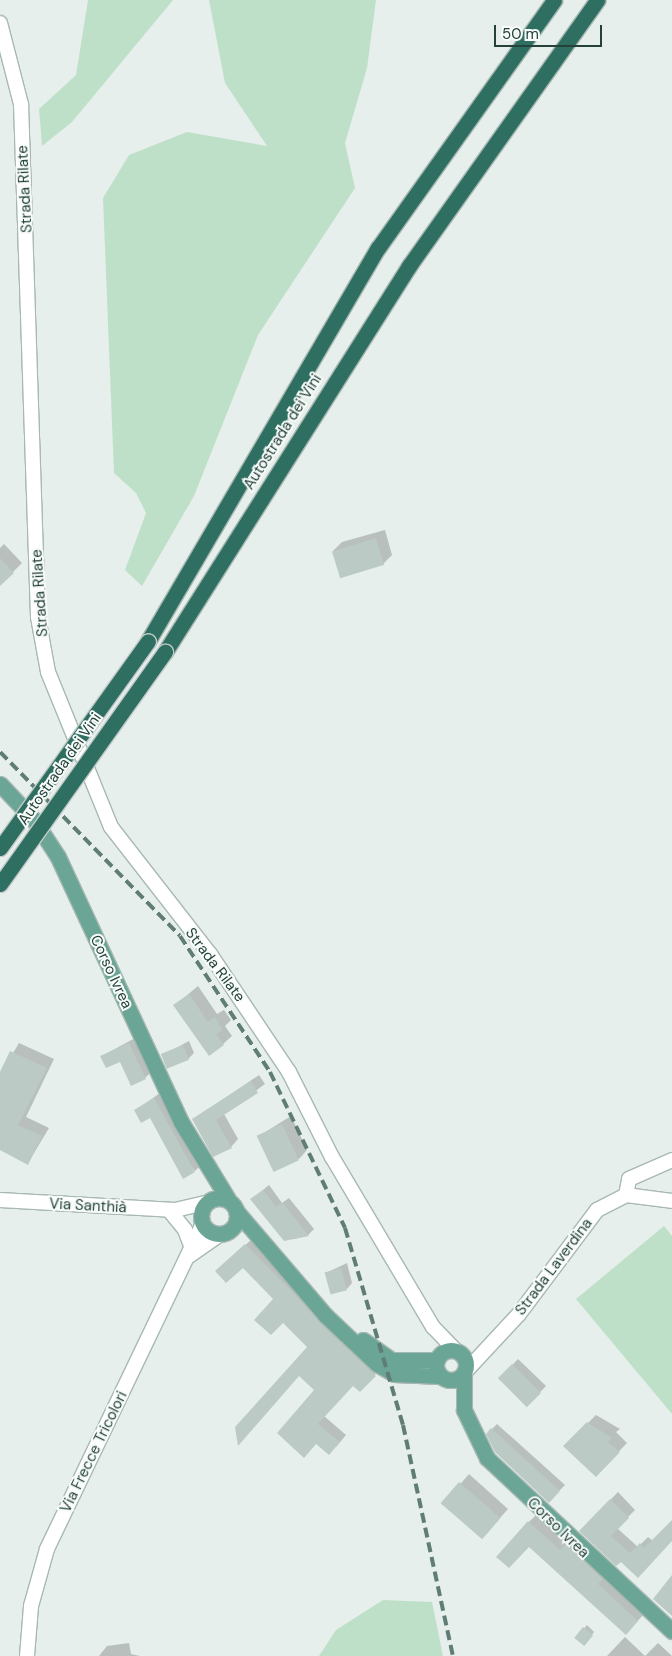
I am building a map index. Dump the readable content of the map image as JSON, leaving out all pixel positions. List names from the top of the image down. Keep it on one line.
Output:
{"streets":{"highway":["Autostrada dei Vini"],"main road":["Corso Ivrea"],"street":["Strada Rilate","Via Santhià","Strada Laverdina","Via Frecce Tricolori"]},"crossings":[["Strada Rilate","Corso Ivrea"],["Corso Ivrea","Via Santhià"],["Corso Ivrea","Strada Laverdina"],["Corso Ivrea","Via Frecce Tricolori"],["Via Santhià","Via Frecce Tricolori"]],"scale_bar":"50 m"}
